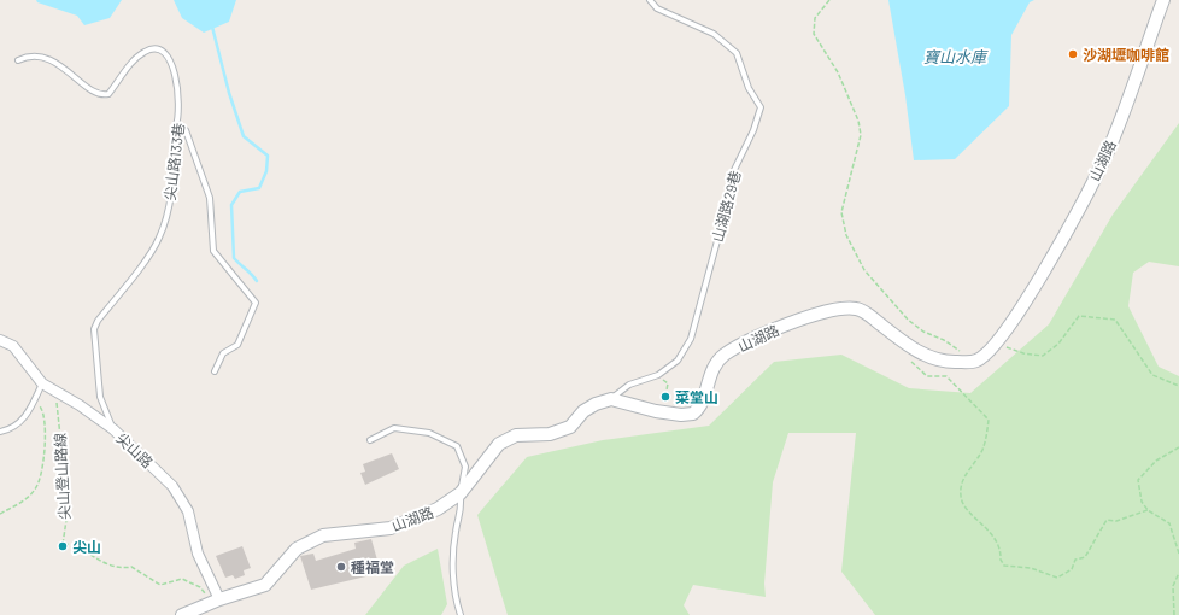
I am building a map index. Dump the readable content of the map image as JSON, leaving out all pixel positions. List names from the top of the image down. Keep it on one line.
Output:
{"streets":{"street":["山湖路","尖山路"],"lane":["尖山路133巷","山湖路29巷"],"path":["尖山登山路線"]},"crossings":[["山湖路","山湖路29巷"],["山湖路","尖山路"],["山湖路","尖山登山路線"],["尖山路133巷","尖山路"],["尖山路","尖山登山路線"]],"water":["寶山水庫"],"places":["沙湖壢咖啡館","菜堂山","尖山","種福堂"]}
